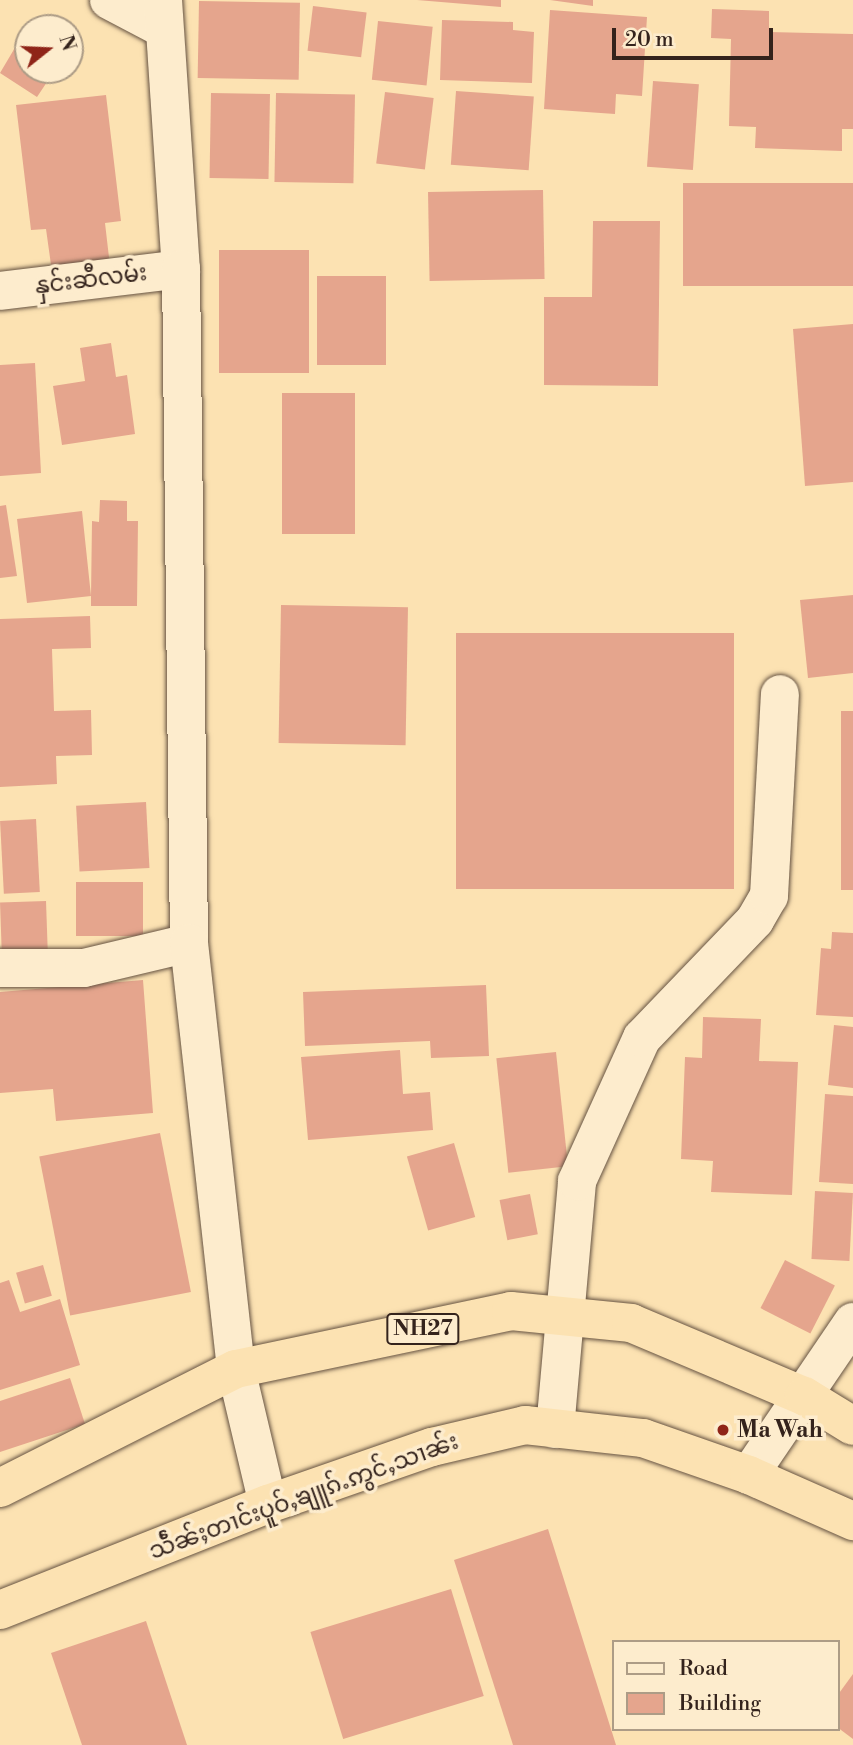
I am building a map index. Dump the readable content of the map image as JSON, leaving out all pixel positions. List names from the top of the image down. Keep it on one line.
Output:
{"streets":{"highway":["NH27","သဵႅၼ်ႈတၢင်းပူဝ်ႇၶျူၵ်ႉဢွင်ႇသၢၼ်း"],"street":["နှင်းဆီလမ်း"]},"places":["Ma Wah"],"legend":["Road","Building"],"scale_bar":"20 m","north":"right"}
